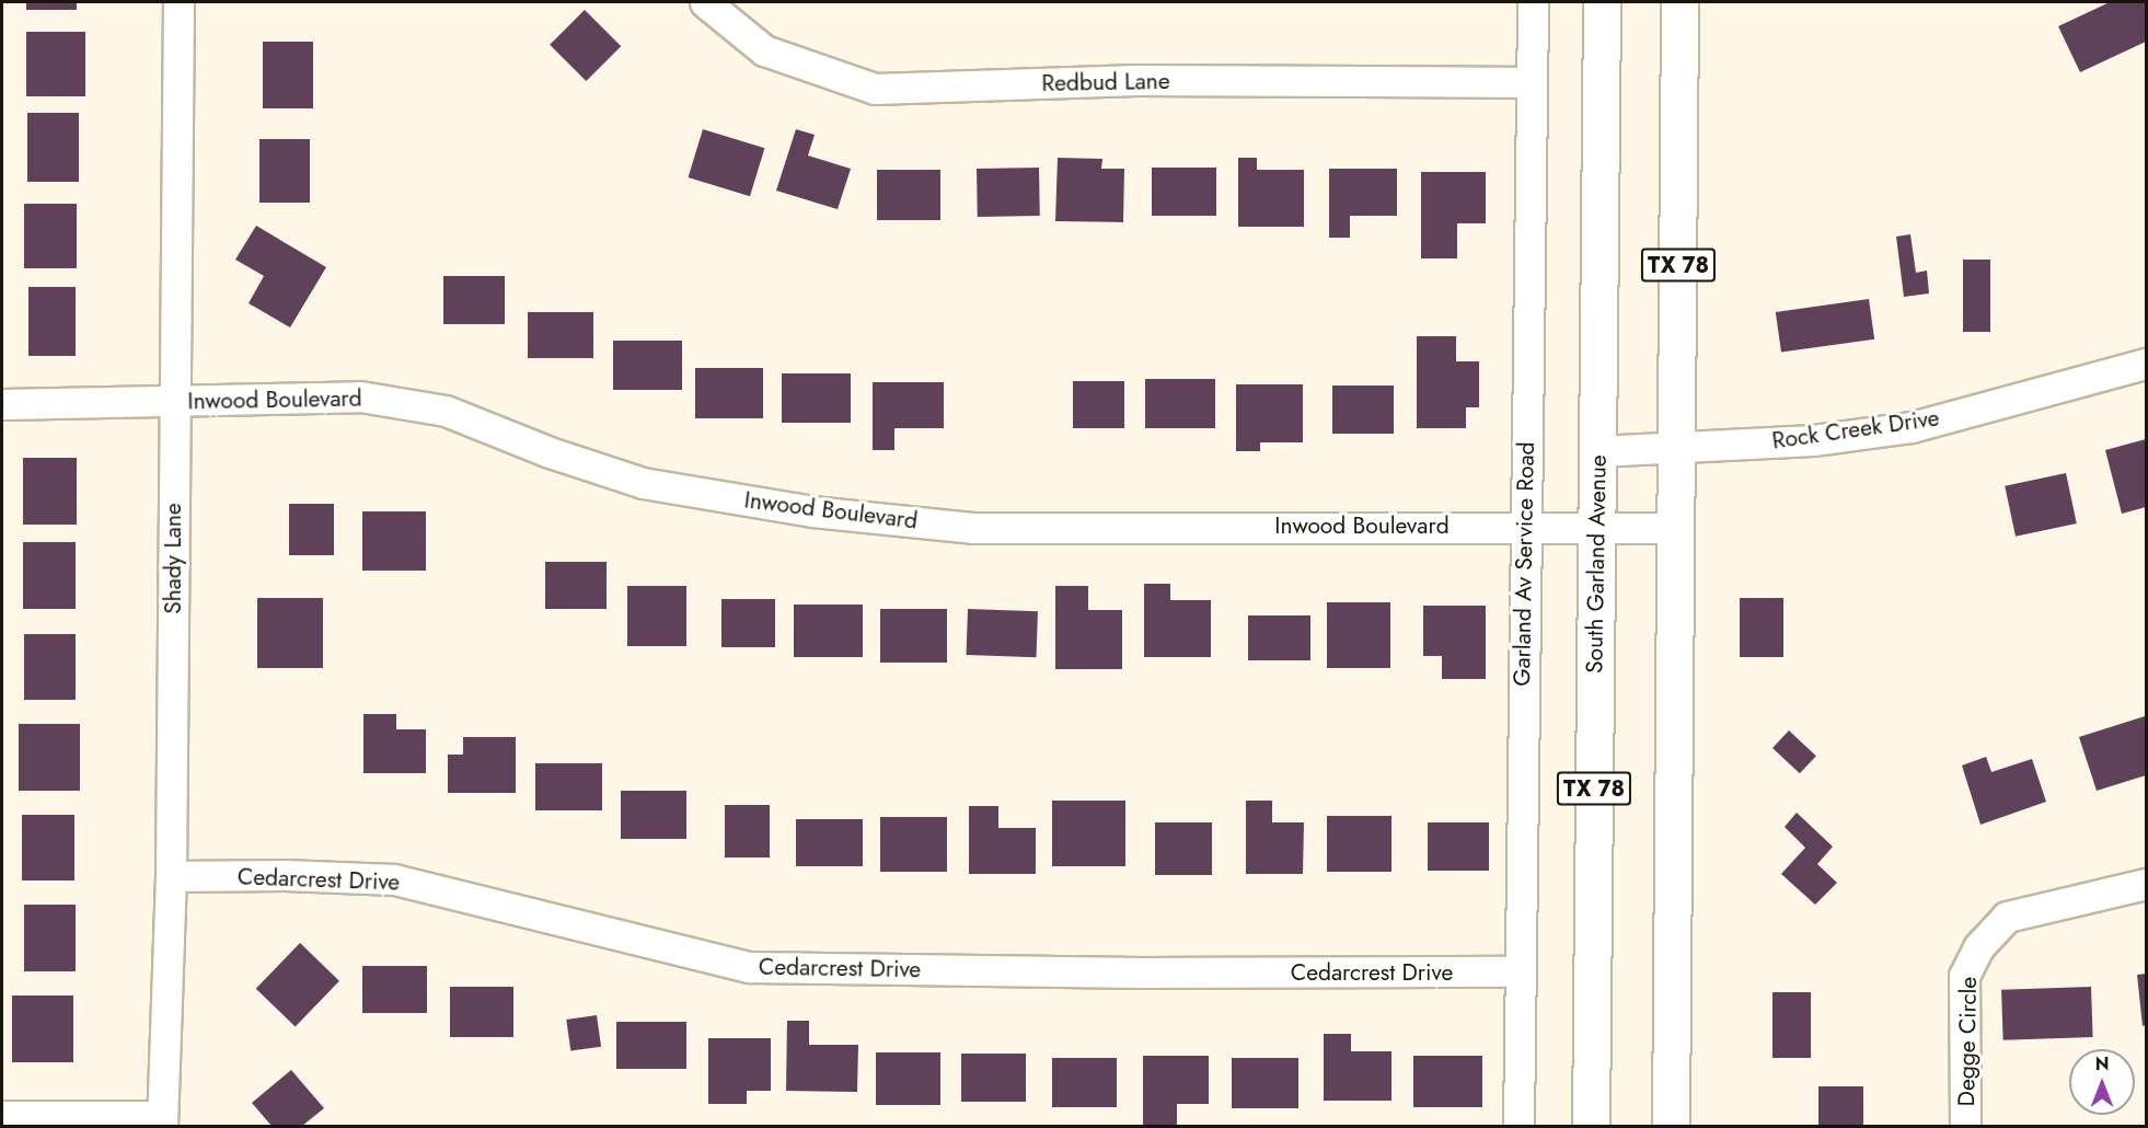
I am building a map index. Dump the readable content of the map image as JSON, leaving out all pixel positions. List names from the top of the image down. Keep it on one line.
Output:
{"streets":{"main road":["TX 78","South Garland Avenue"],"street":["Redbud Lane","Inwood Boulevard","Rock Creek Drive","Shady Lane","Garland Av Service Road","Cedarcrest Drive","Degge Circle"]},"crossings":[["Redbud Lane","Garland Av Service Road"],["TX 78","Inwood Boulevard"],["TX 78","Rock Creek Drive"],["Inwood Boulevard","Shady Lane"],["Inwood Boulevard","Garland Av Service Road"],["Inwood Boulevard","South Garland Avenue"],["Rock Creek Drive","South Garland Avenue"],["Shady Lane","Cedarcrest Drive"],["Garland Av Service Road","Cedarcrest Drive"]],"north":"top"}
